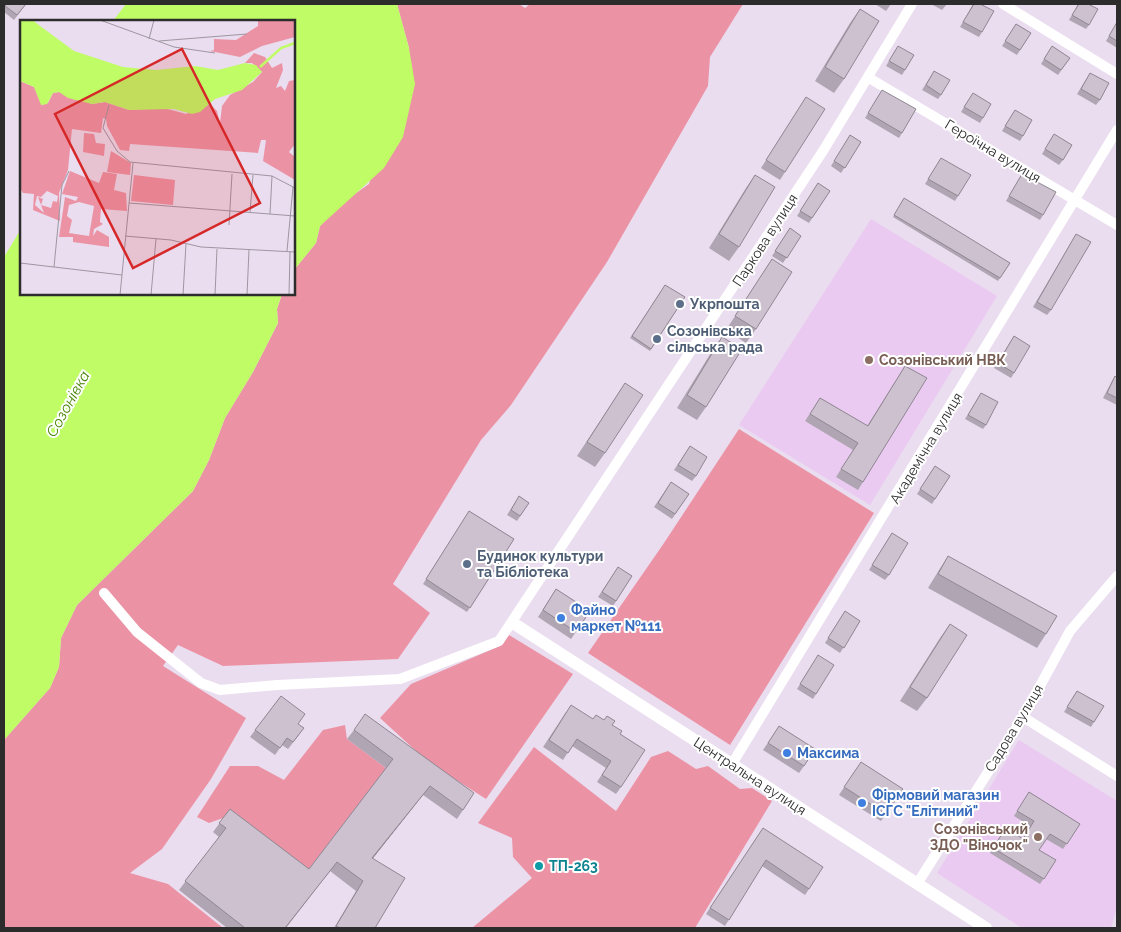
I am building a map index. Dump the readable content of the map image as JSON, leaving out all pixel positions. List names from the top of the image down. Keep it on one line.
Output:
{"streets":{"street":["Героїчна вулиця","Паркова вулиця","Академічна вулиця","Садова вулиця","Центральна вулиця"]},"crossings":[["Героїчна вулиця","Паркова вулиця"],["Героїчна вулиця","Академічна вулиця"],["Паркова вулиця","Центральна вулиця"],["Академічна вулиця","Центральна вулиця"],["Садова вулиця","Центральна вулиця"]],"water":["Созонівка"],"places":["Укрпошта","Созонівська сільська рада","Созонівський НВК","Будинок культури та Бібліотека","Файно маркет №111","Максима","Фірмовий магазин ІСГС \"Елітиний\"","Созонівський ЗДО \"Віночок\"","ТП-263"]}
